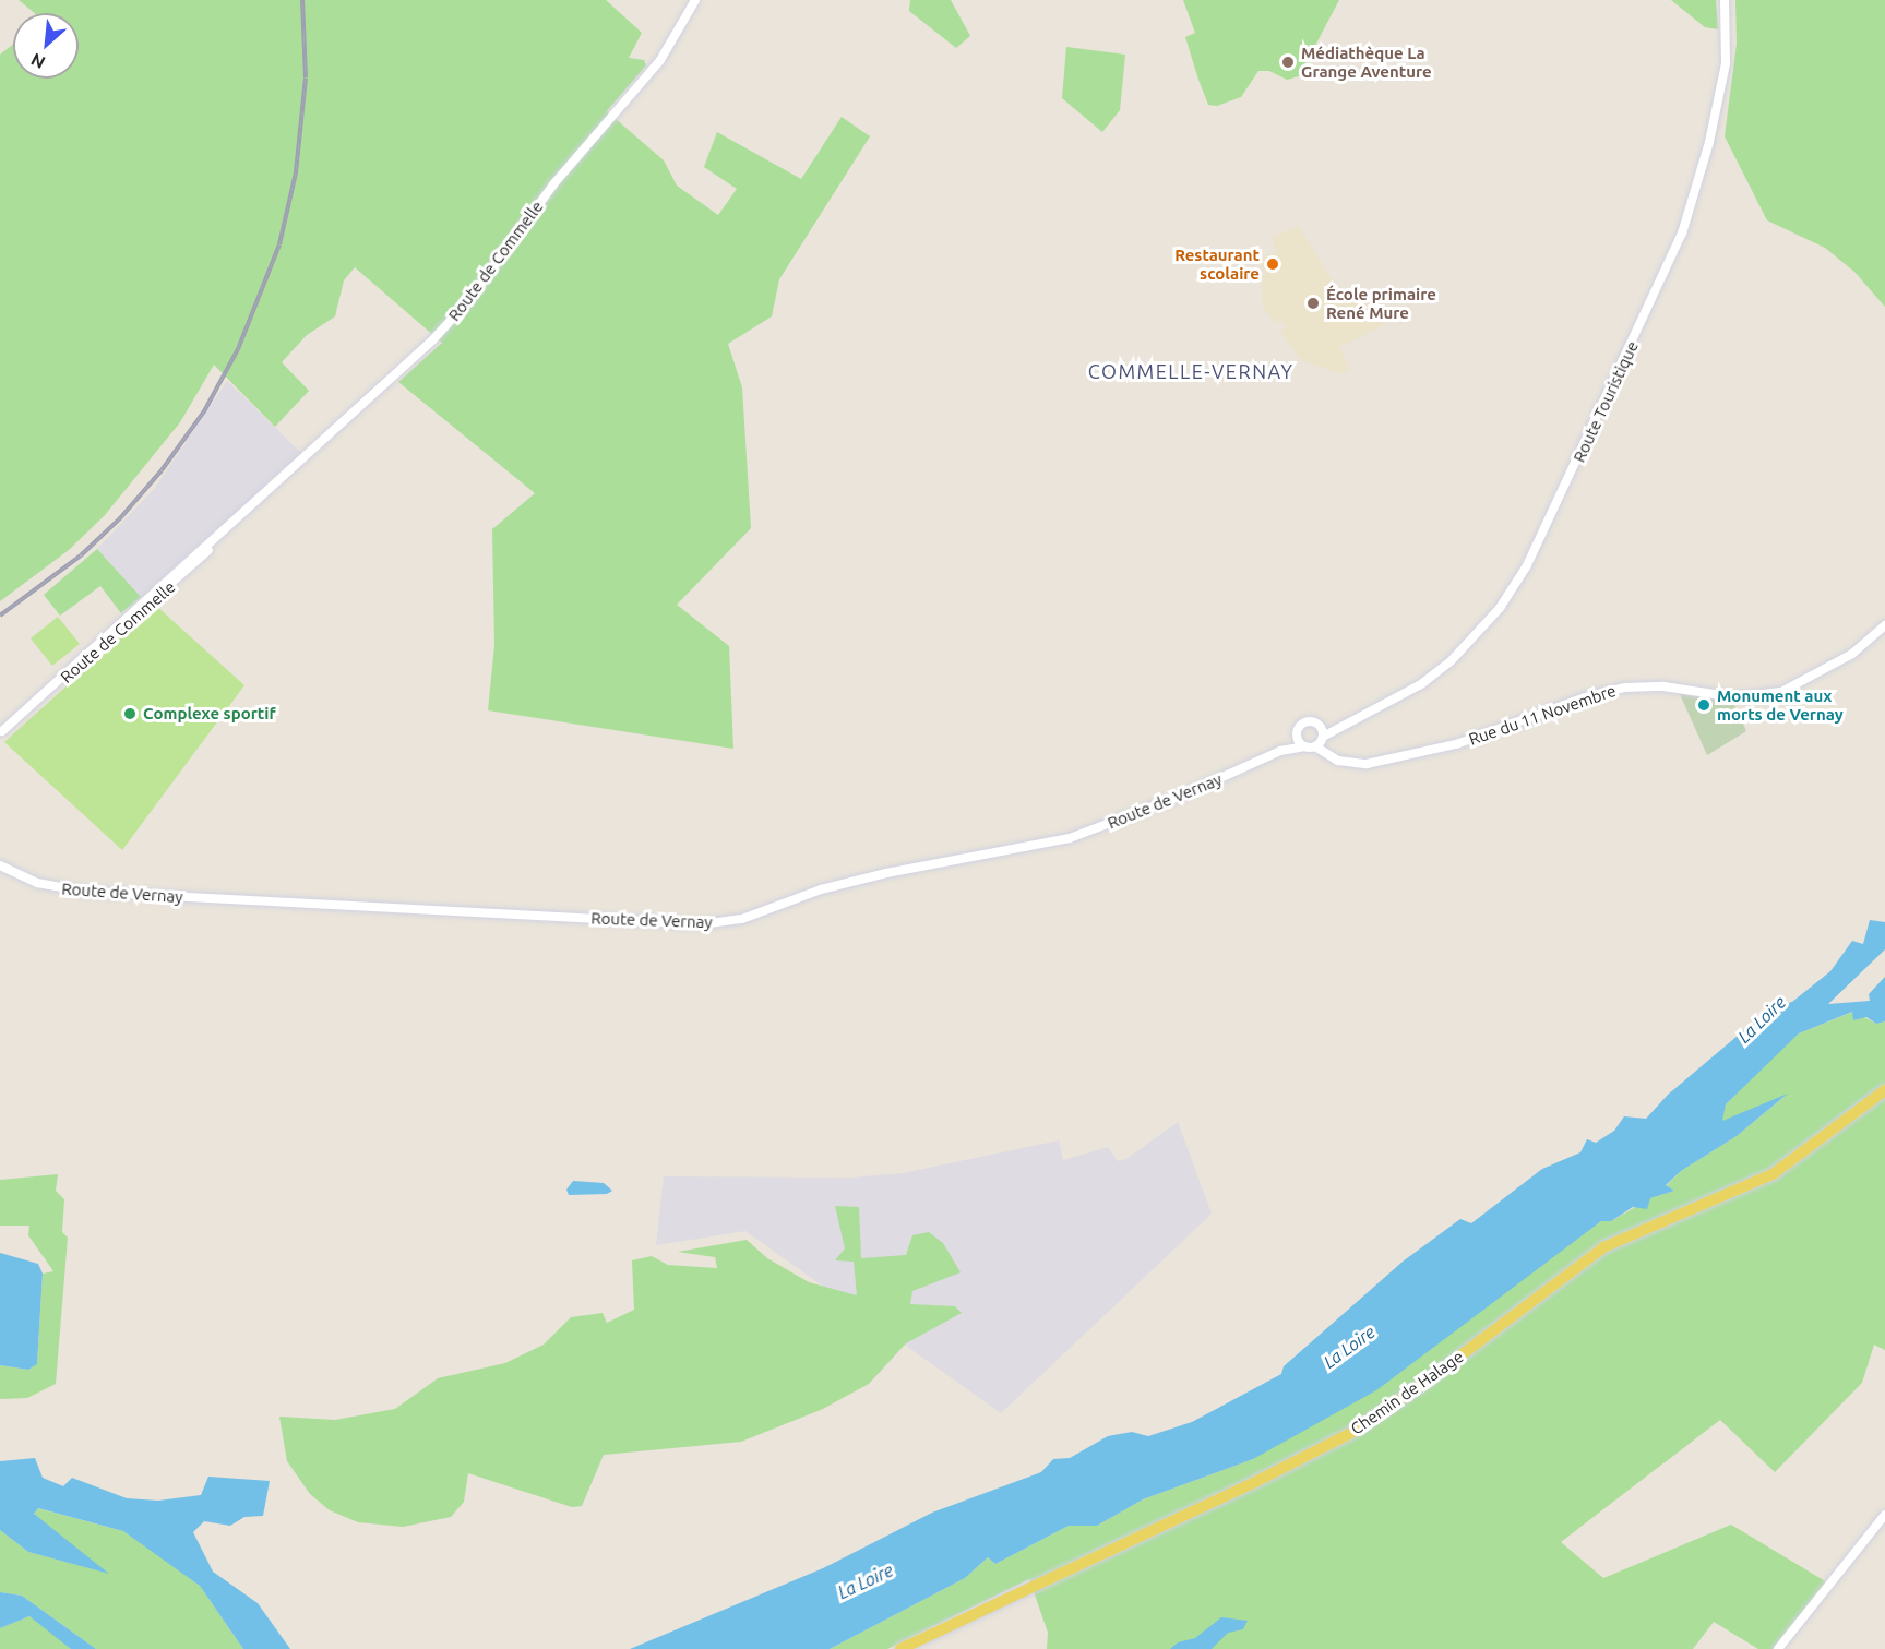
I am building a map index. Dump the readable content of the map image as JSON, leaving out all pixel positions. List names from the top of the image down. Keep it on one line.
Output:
{"streets":{"main road":["Chemin de Halage"],"street":["Route de Commelle","Route Touristique","Rue du 11 Novembre","Route de Vernay"]},"crossings":[["Route Touristique","Rue du 11 Novembre"],["Route Touristique","Route de Vernay"],["Rue du 11 Novembre","Route de Vernay"]],"districts":["COMMELLE-VERNAY"],"water":["La Loire"],"places":["Médiathèque La Grange Aventure","Restaurant scolaire","École primaire René Mure","Monument aux morts de Vernay","Complexe sportif"],"north":"bottom left"}
